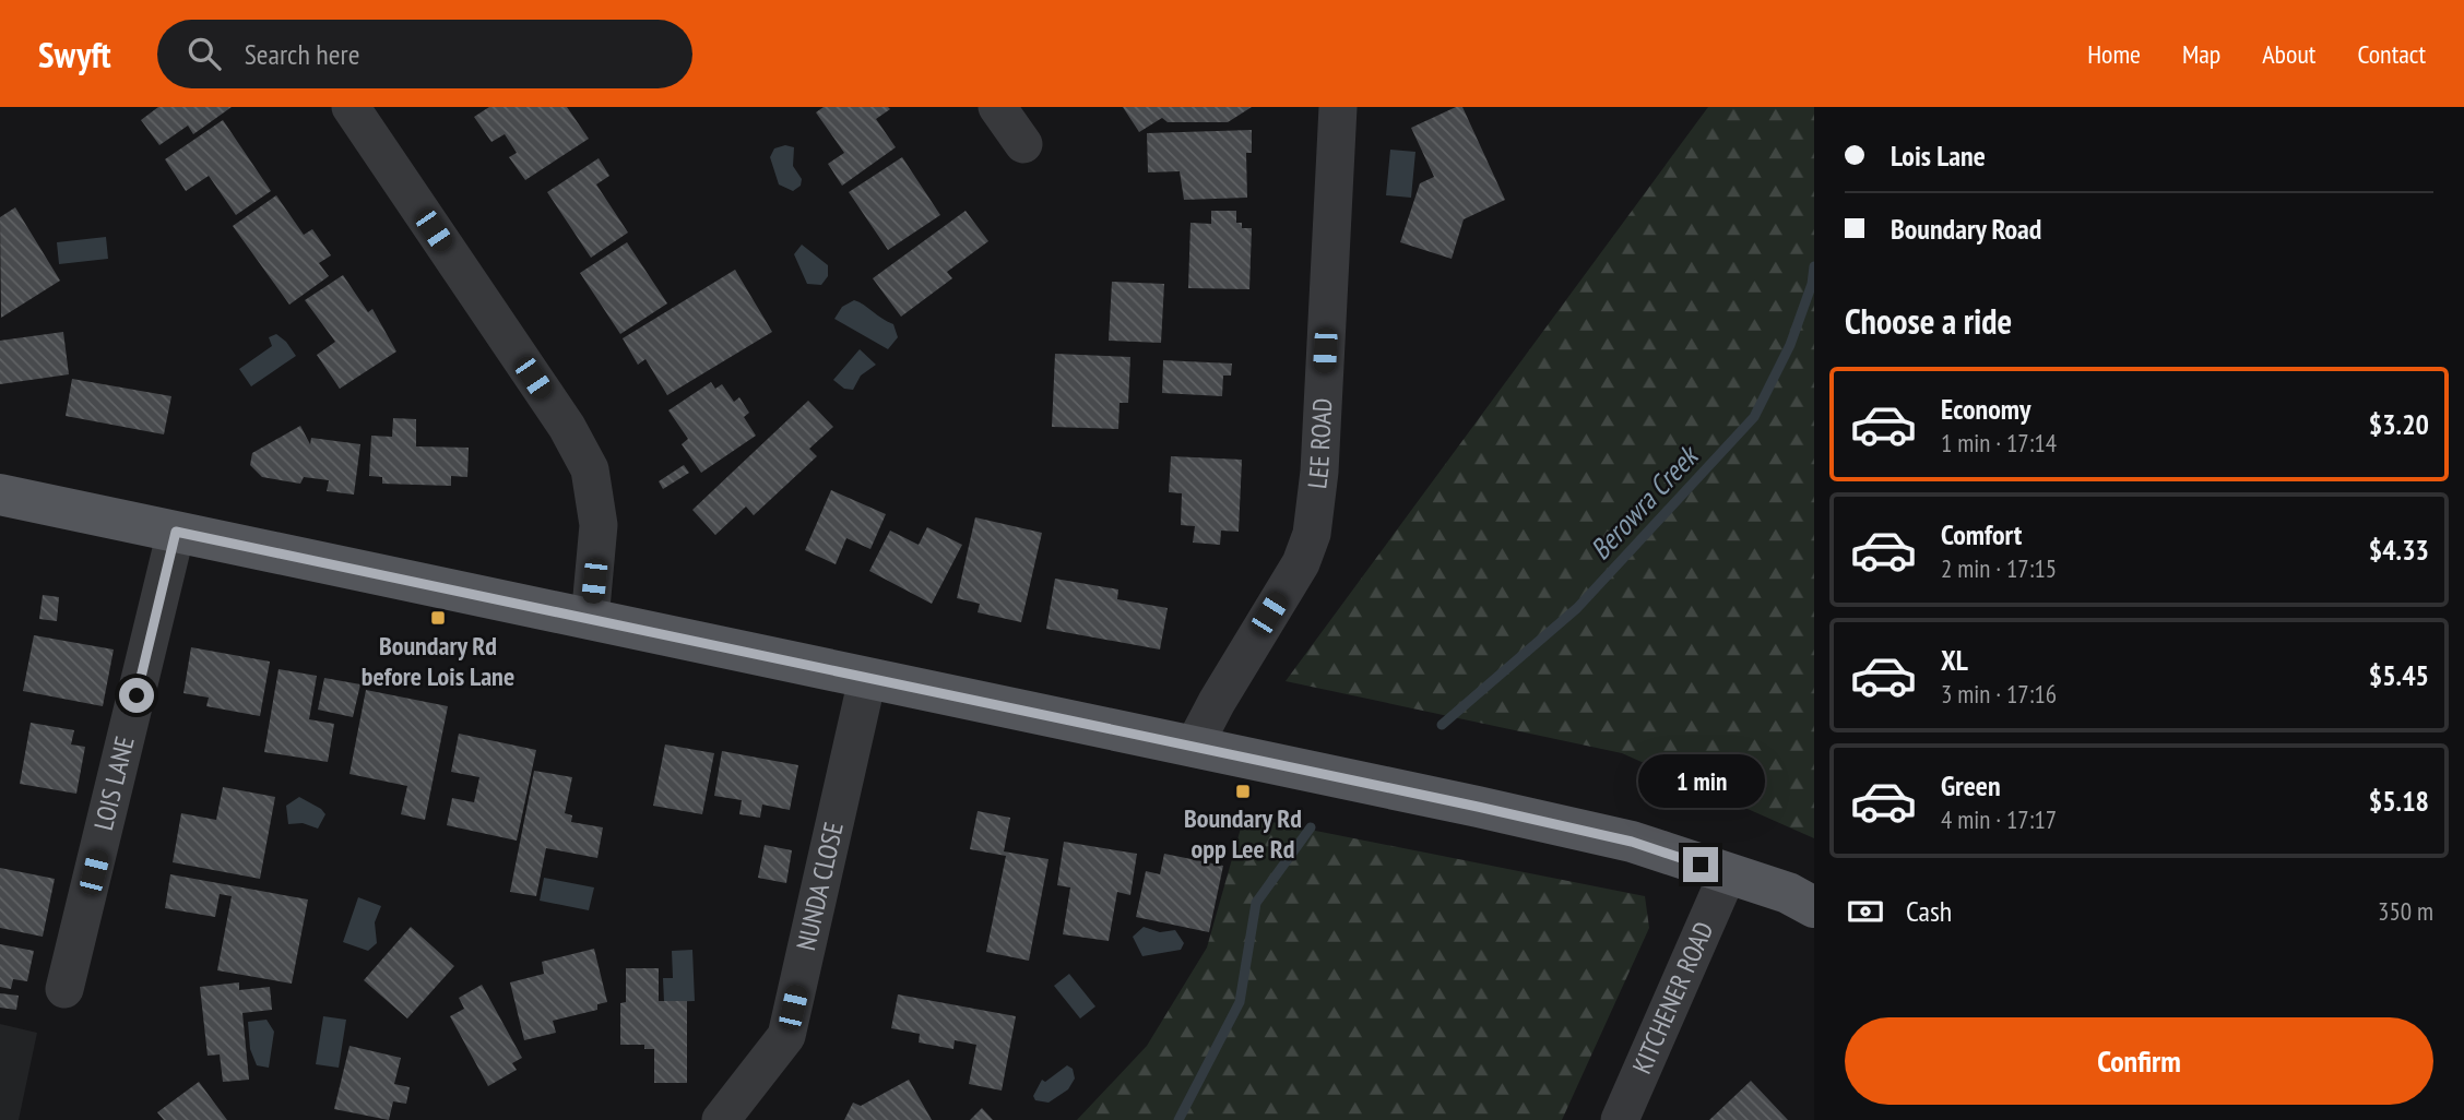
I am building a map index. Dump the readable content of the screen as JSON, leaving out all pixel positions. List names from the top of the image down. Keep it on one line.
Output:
{"streets":{"street":["LEE ROAD","LOIS LANE","NUNDA CLOSE","KITCHENER ROAD"]},"water":["Berowra Creek"],"places":{"transit":["Boundary Rd before Lois Lane","Boundary Rd opp Lee Rd"]},"page":{"header":"Swyft","search":"Search here","nav":["Home","Map","About","Contact"],"banner":["Lois Lane","Boundary Road"],"heading":"Choose a ride","list":[{"name":"Economy","note":"1 min · 17:14","value":"$3.20"},{"name":"Comfort","note":"2 min · 17:15","value":"$4.33"},{"name":"XL","note":"3 min · 17:16","value":"$5.45"},{"name":"Green","note":"4 min · 17:17","value":"$5.18"}],"bubble":"1 min","pay":["Cash","350 m"],"buttons":"Confirm"}}
